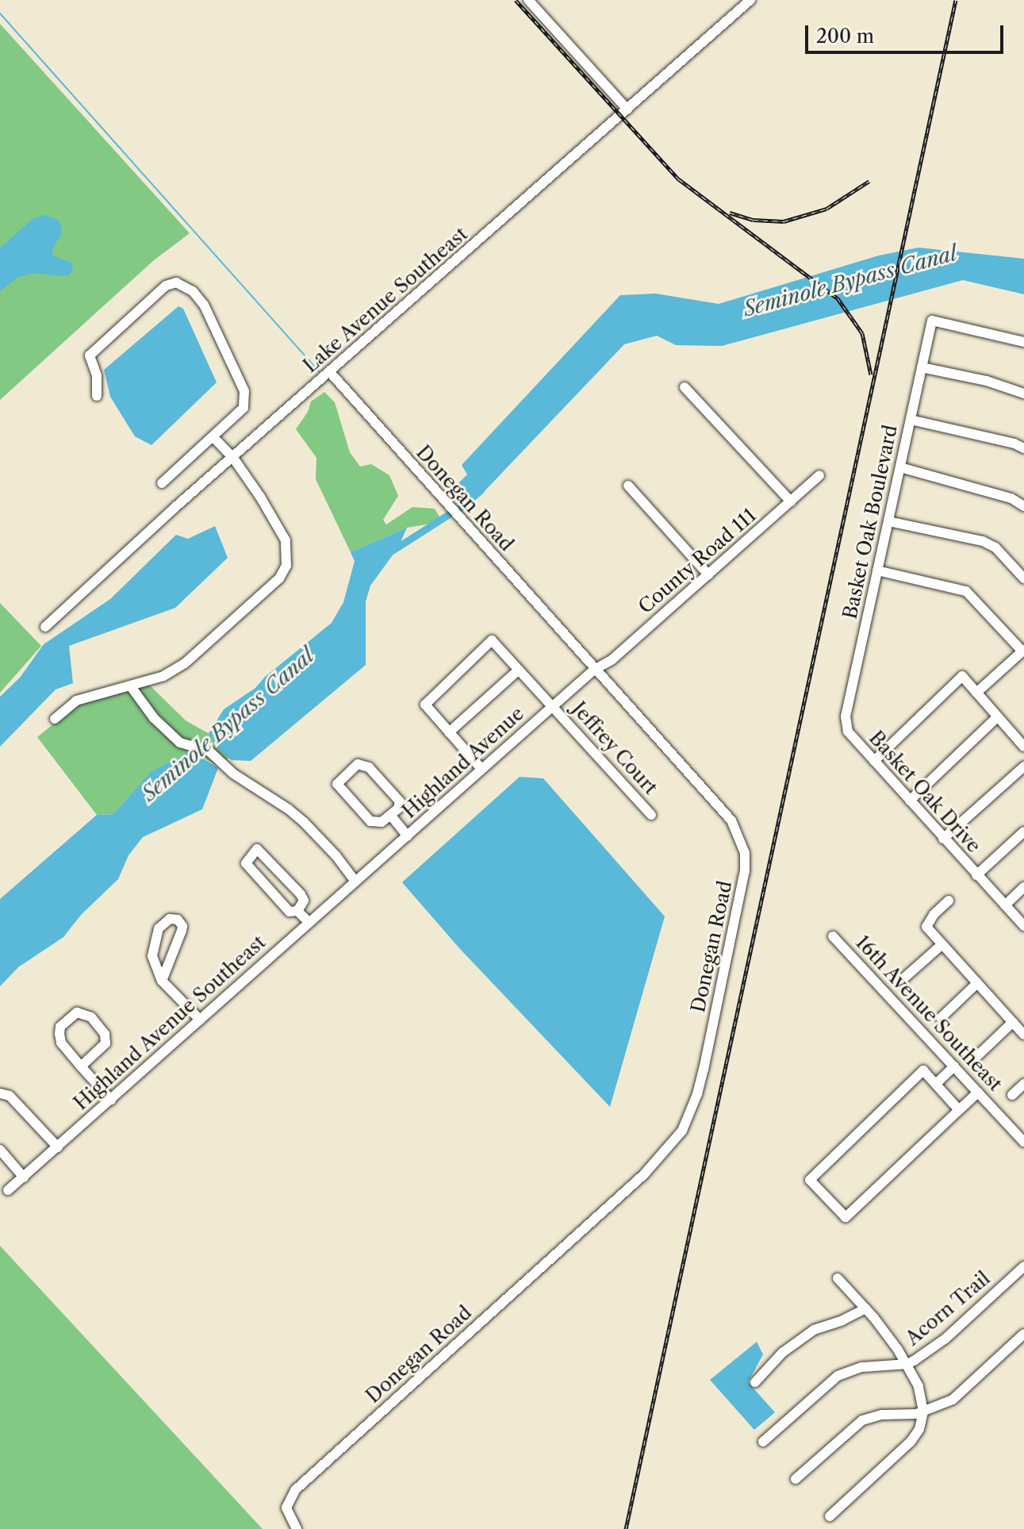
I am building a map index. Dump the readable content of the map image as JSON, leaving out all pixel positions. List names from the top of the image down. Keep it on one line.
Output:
{"streets":{"street":["Lake Avenue Southeast","Donegan Road","Basket Oak Boulevard","County Road 111","Jeffrey Court","Highland Avenue","Basket Oak Drive","16th Avenue Southeast","Highland Avenue Southeast","Acorn Trail"]},"crossings":[["Lake Avenue Southeast","Donegan Road"],["Donegan Road","County Road 111"],["Donegan Road","Highland Avenue"],["Basket Oak Boulevard","Basket Oak Drive"],["County Road 111","Highland Avenue"],["Jeffrey Court","Highland Avenue"],["Highland Avenue","Highland Avenue Southeast"]],"water":["Seminole Bypass Canal"],"scale_bar":"200 m"}
